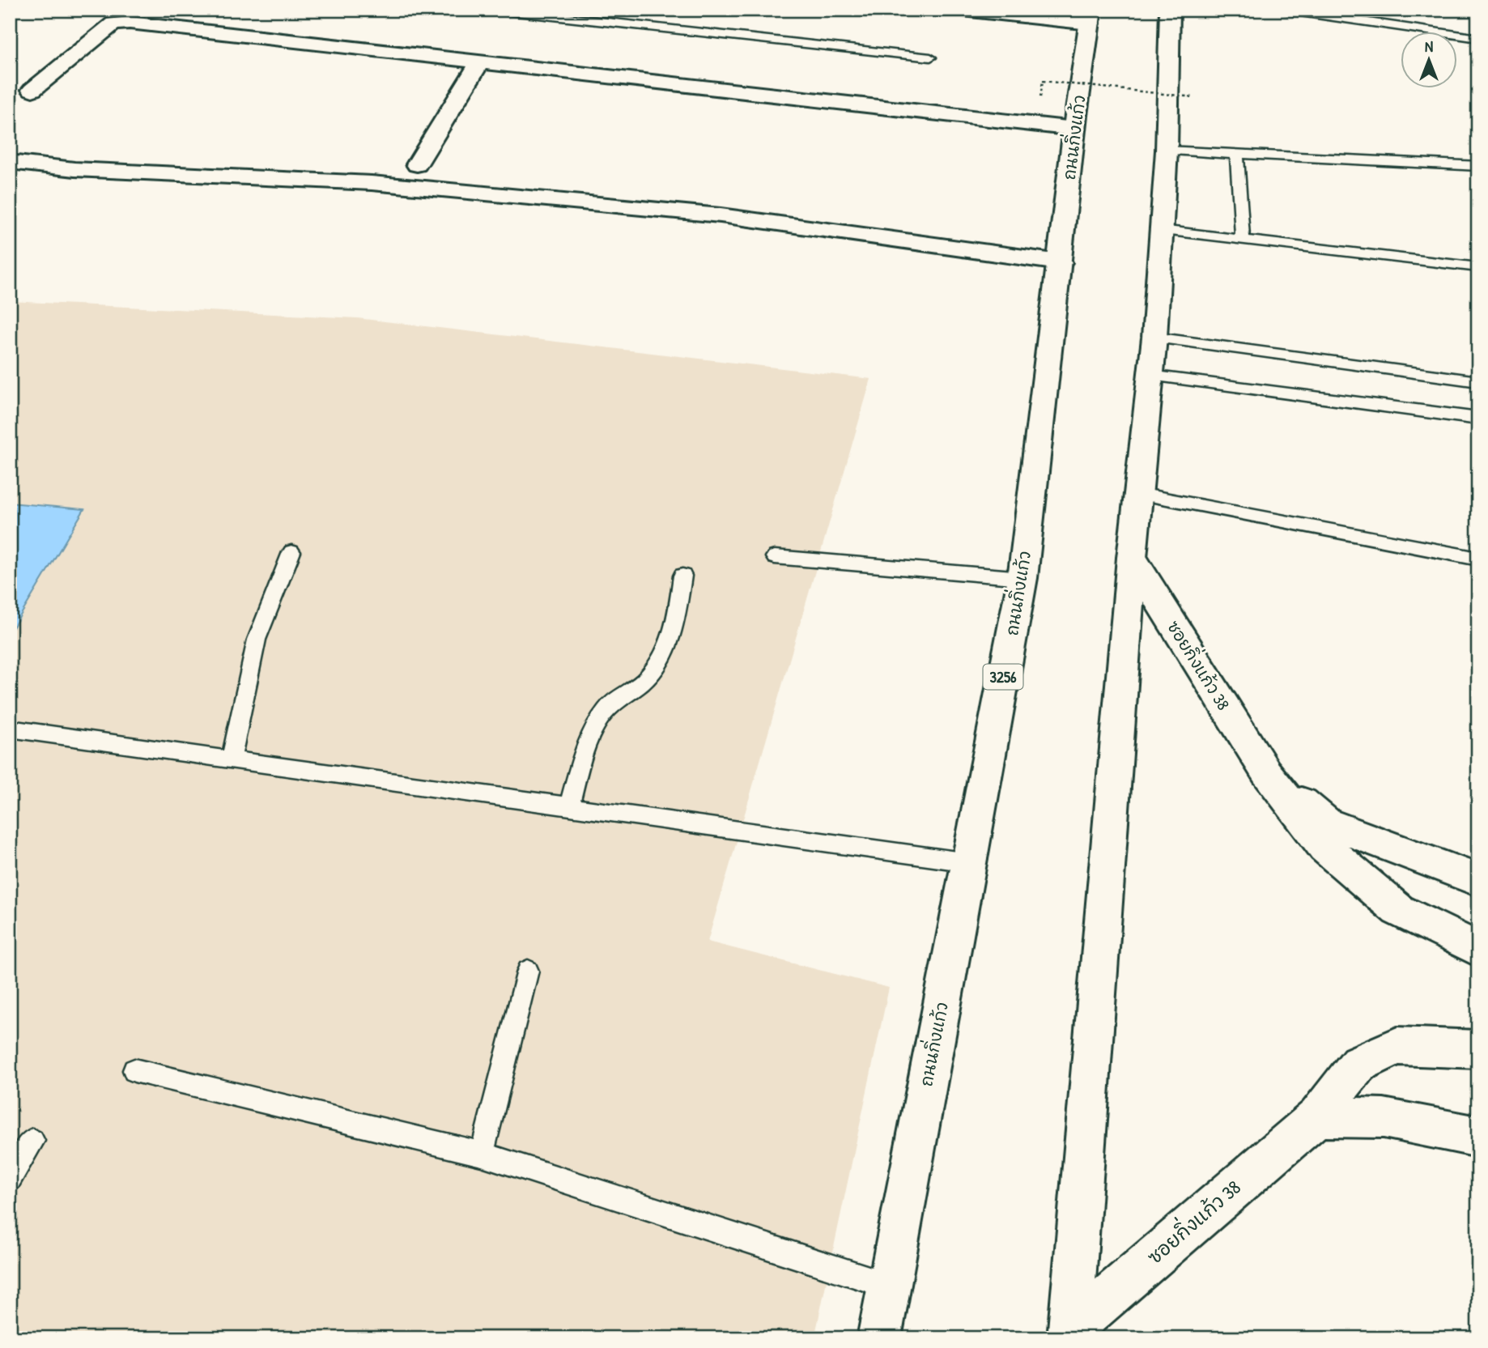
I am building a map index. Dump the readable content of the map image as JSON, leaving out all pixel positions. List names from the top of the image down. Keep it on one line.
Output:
{"streets":{"street":["ถนนกิ่งแก้ว","ซอยกิ่งแก้ว 38","3256"]},"north":"top"}
